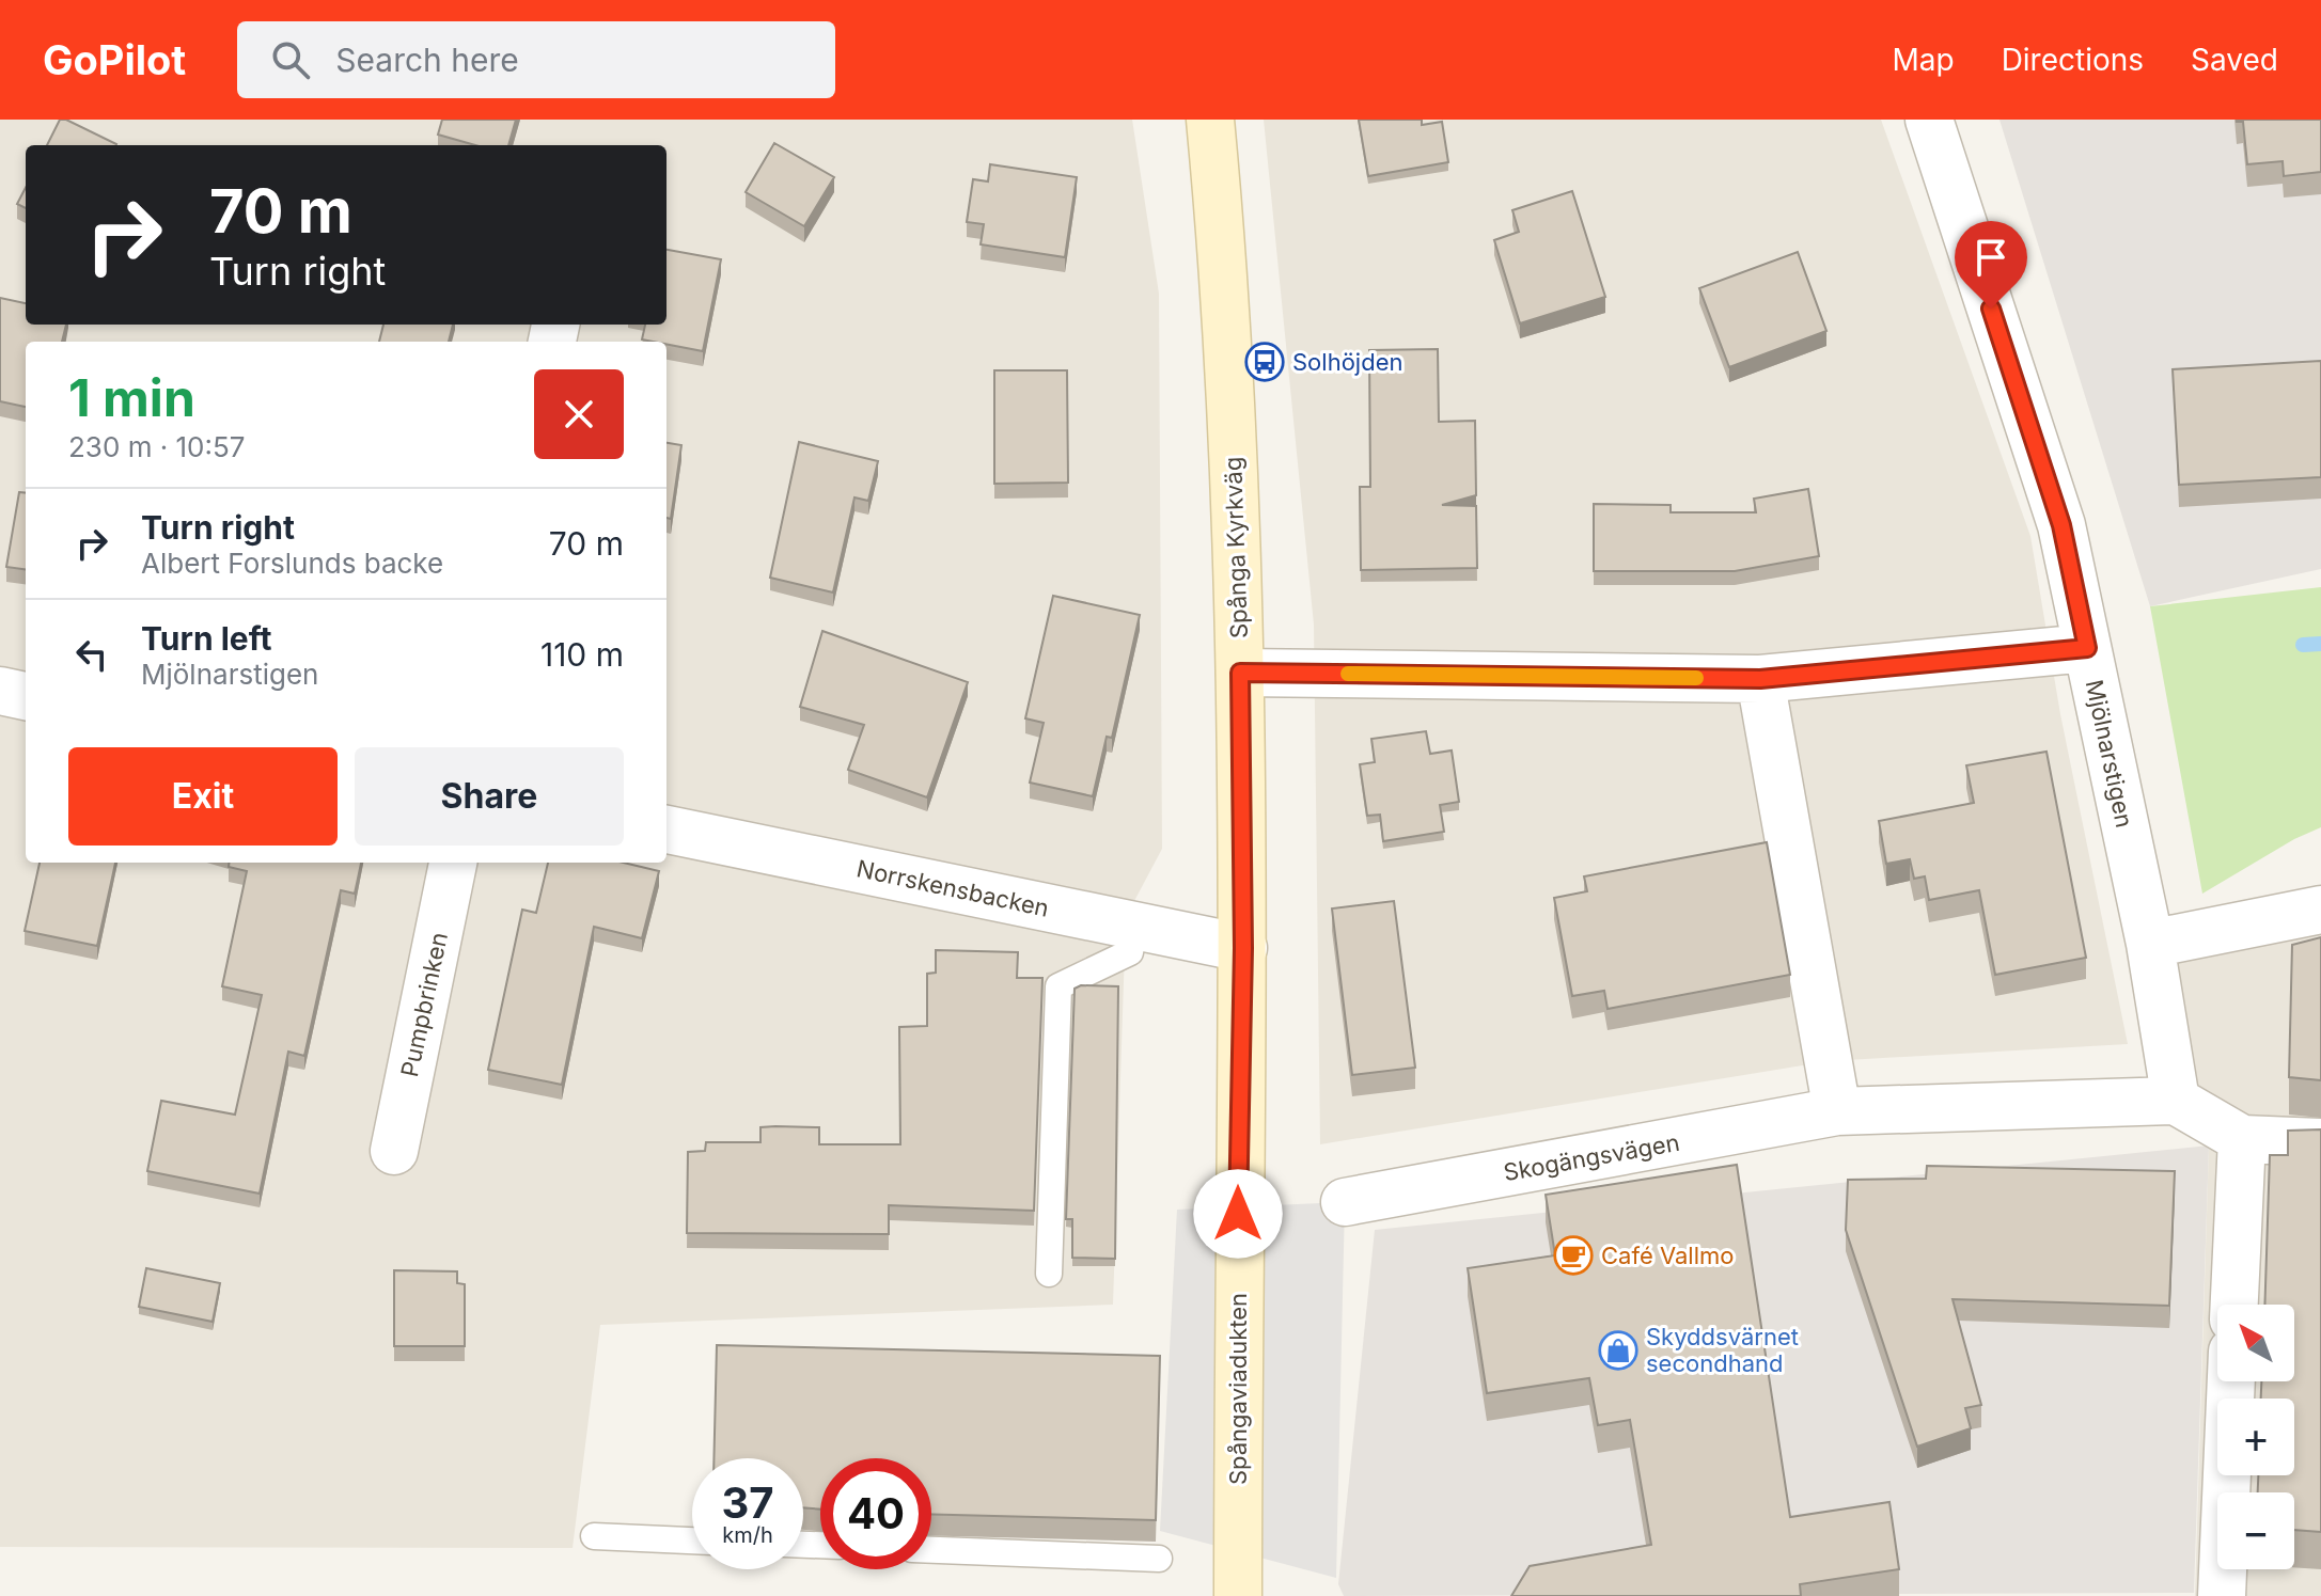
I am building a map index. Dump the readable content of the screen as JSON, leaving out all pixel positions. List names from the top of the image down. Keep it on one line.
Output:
{"streets":{"street":["Spånga Kyrkväg","Mjölnarstigen","Norrskensbacken","Pumpbrinken","Skogängsvägen","Spångaviadukten"]},"crossings":[["Spånga Kyrkväg","Norrskensbacken"],["Spånga Kyrkväg","Spångaviadukten"],["Mjölnarstigen","Skogängsvägen"]],"places":{"bus stop":["Solhöjden"],"cafe":["Café Vallmo"],"shop":["Skyddsvärnet secondhand"]},"north":"top left","page":{"header":"GoPilot","search":"Search here","nav":["Map","Directions","Saved"],"turn":["70 m","Turn right"],"heading":["1 min","230 m · 10:57"],"list":[{"name":"Turn right","note":"Albert Forslunds backe","value":"70 m"},{"name":"Turn left","note":"Mjölnarstigen","value":"110 m"}],"buttons":["Exit","Share"],"map_buttons":["+","−"],"speed":"37 km/h","limit":"40"}}
